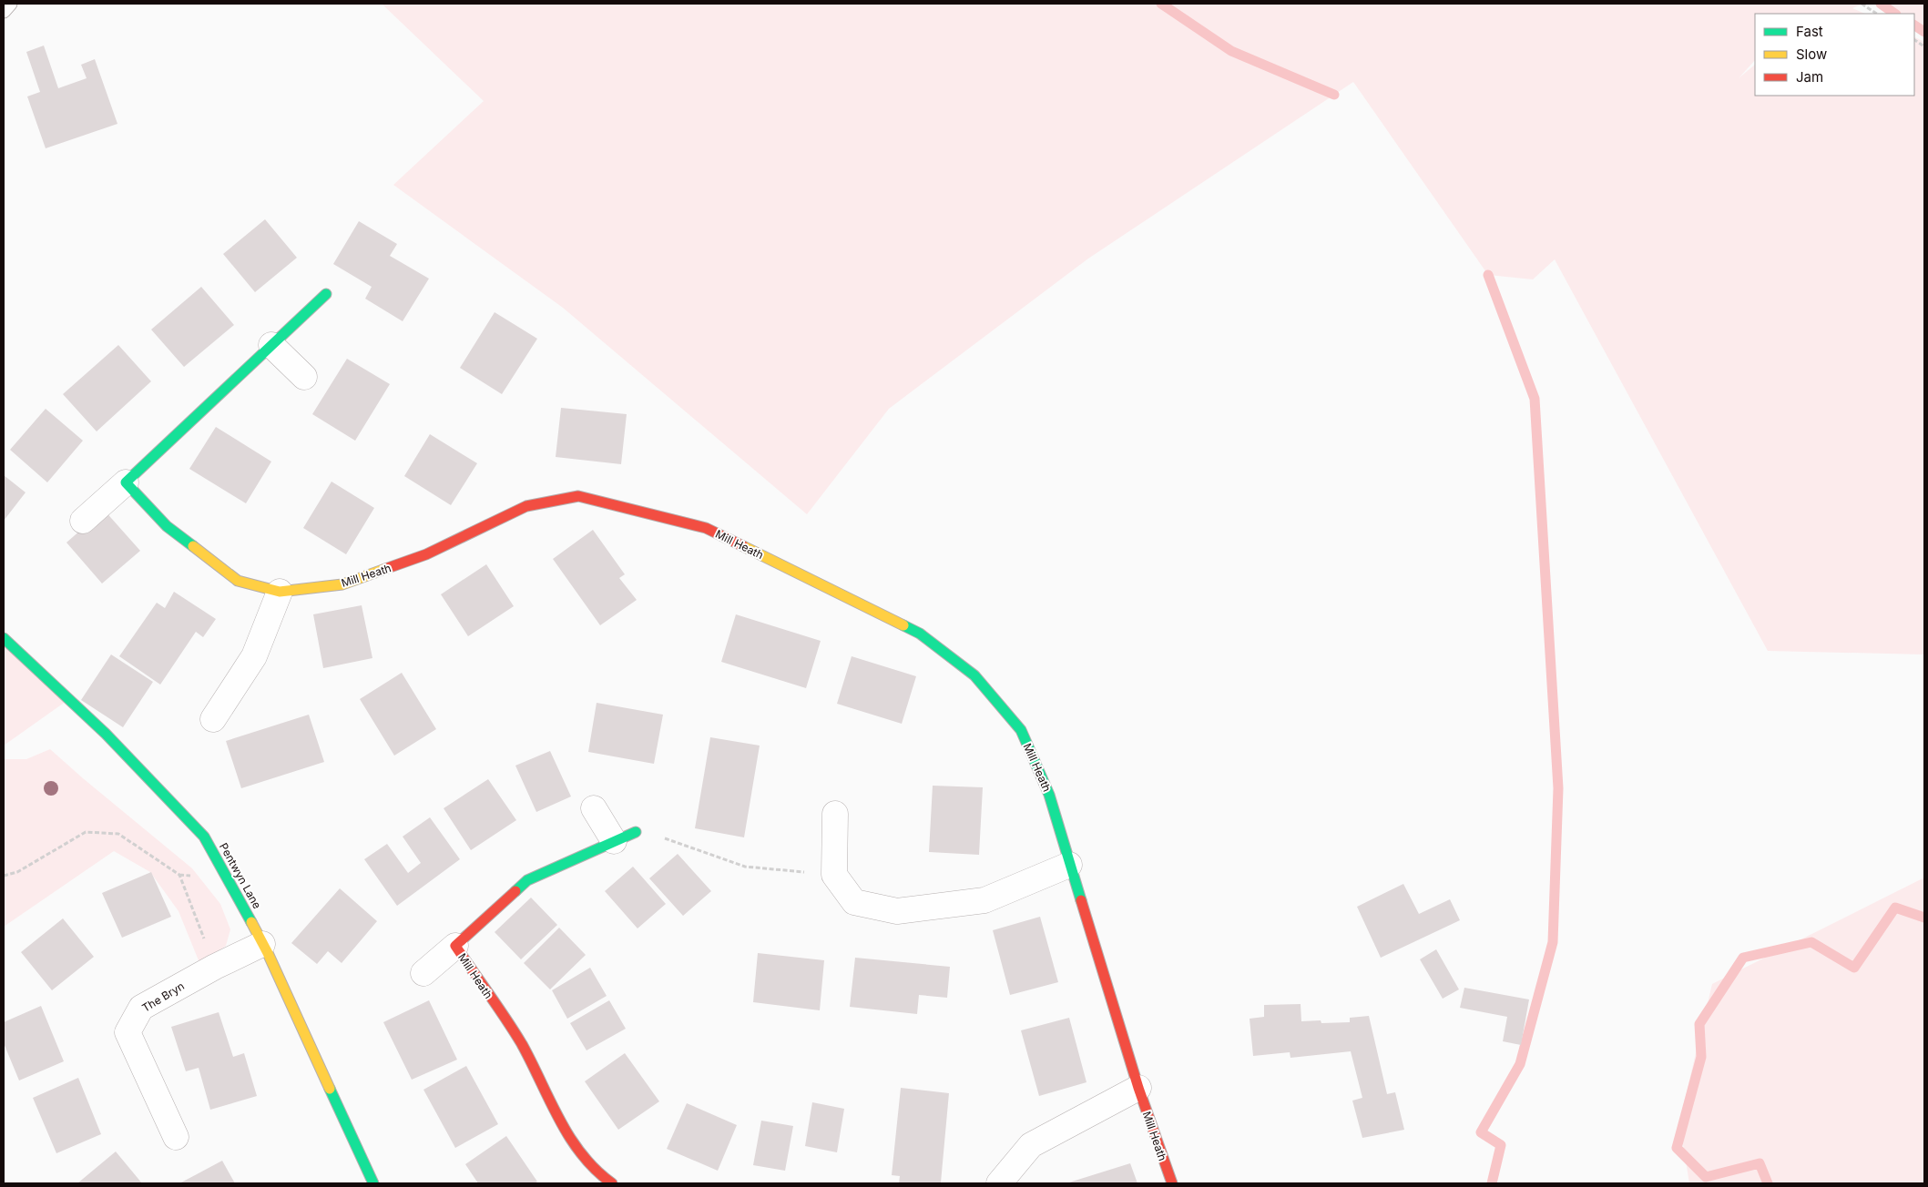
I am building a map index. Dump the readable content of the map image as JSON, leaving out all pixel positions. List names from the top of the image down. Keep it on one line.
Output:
{"streets":{"street":["Mill Heath","Pentwyn Lane","The Bryn"]},"crossings":[["Pentwyn Lane","The Bryn"]],"legend":["Fast","Slow","Jam"]}
